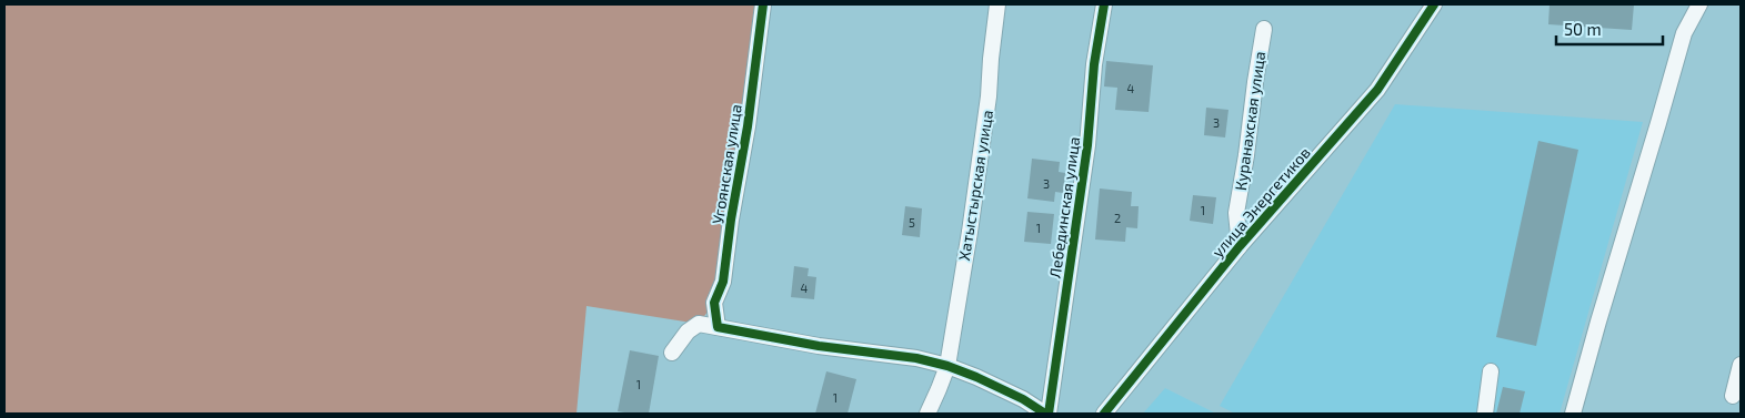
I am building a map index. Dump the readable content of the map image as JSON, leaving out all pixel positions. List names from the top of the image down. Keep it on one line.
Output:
{"streets":{"street":["Куранахская улица","Угоянская улица","Хатыстырская улица","улица Энергетиков","Лебединская улица"]},"crossings":[["Куранахская улица","улица Энергетиков"]],"house_numbers":["4","3","3","1","2","5","1","4","1","1"],"scale_bar":"50 m"}
